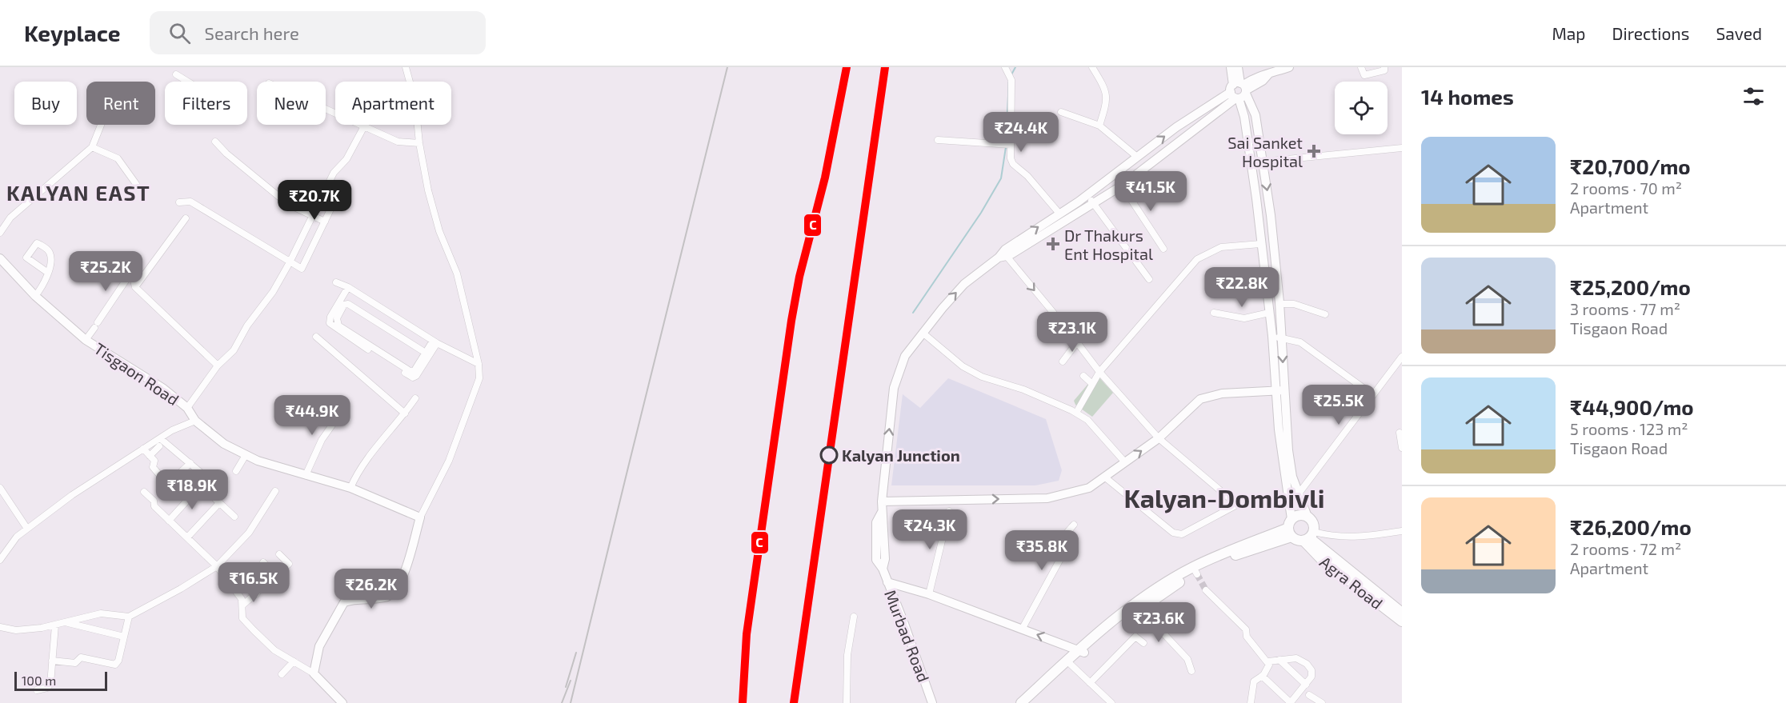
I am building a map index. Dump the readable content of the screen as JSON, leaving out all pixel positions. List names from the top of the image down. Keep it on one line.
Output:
{"streets":{"main road":["Agra Road"],"street":["Tisgaon Road","Murbad Road"]},"districts":["KALYAN EAST","Kalyan-Dombivli"],"places":{"health":["Sai Sanket Hospital","Dr Thakurs Ent Hospital"],"other":["Kalyan Junction"]},"lines":["transit line C"],"scale_bar":"100 m","page":{"header":"Keyplace","search":"Search here","nav":["Map","Directions","Saved"],"heading":"14 homes","chip":["Buy","Rent","Filters","New","Apartment"],"price":["₹24.4K","₹41.5K","₹20.7K","₹25.2K","₹22.8K","₹23.1K","₹25.5K","₹44.9K","₹18.9K","₹24.3K","₹35.8K","₹16.5K","₹26.2K","₹23.6K"],"list":[{"name":"₹20,700/mo","note":"2 rooms · 70 m² · Apartment"},{"name":"₹25,200/mo","note":"3 rooms · 77 m² · Tisgaon Road"},{"name":"₹44,900/mo","note":"5 rooms · 123 m² · Tisgaon Road"},{"name":"₹26,200/mo","note":"2 rooms · 72 m² · Apartment"}],"scale":"100 m"}}
